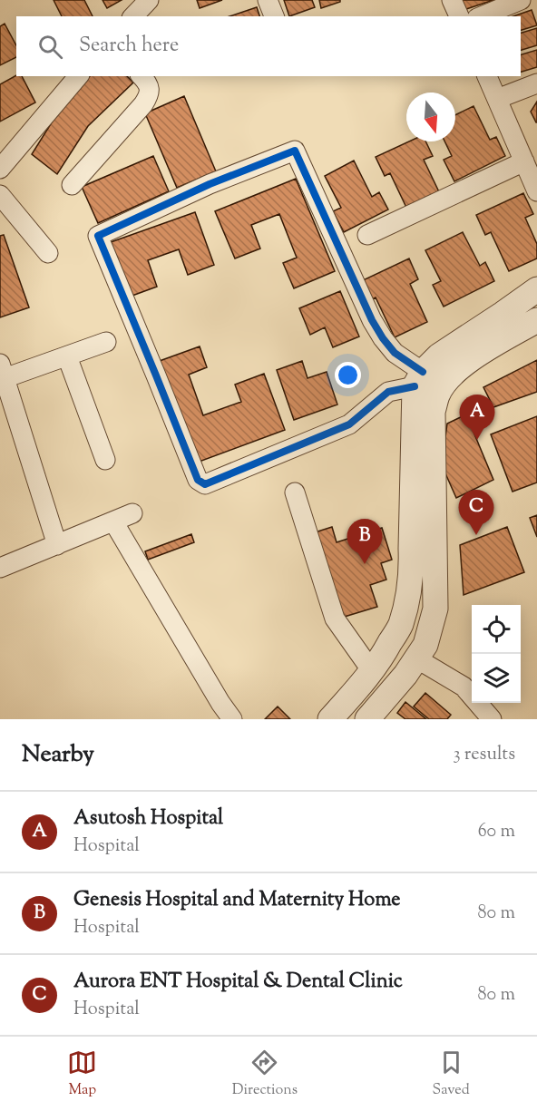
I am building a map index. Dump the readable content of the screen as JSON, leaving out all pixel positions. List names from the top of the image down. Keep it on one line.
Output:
{"north":"bottom","page":{"search":"Search here","pins":["A","C","B"],"heading":["Nearby","3 results"],"list":[{"mark":"A","name":"Asutosh Hospital","note":"Hospital","value":"60 m"},{"mark":"B","name":"Genesis Hospital and Maternity Home","note":"Hospital","value":"80 m"},{"mark":"C","name":"Aurora ENT Hospital & Dental Clinic","note":"Hospital","value":"80 m"}],"nav":["Map","Directions","Saved"]}}
